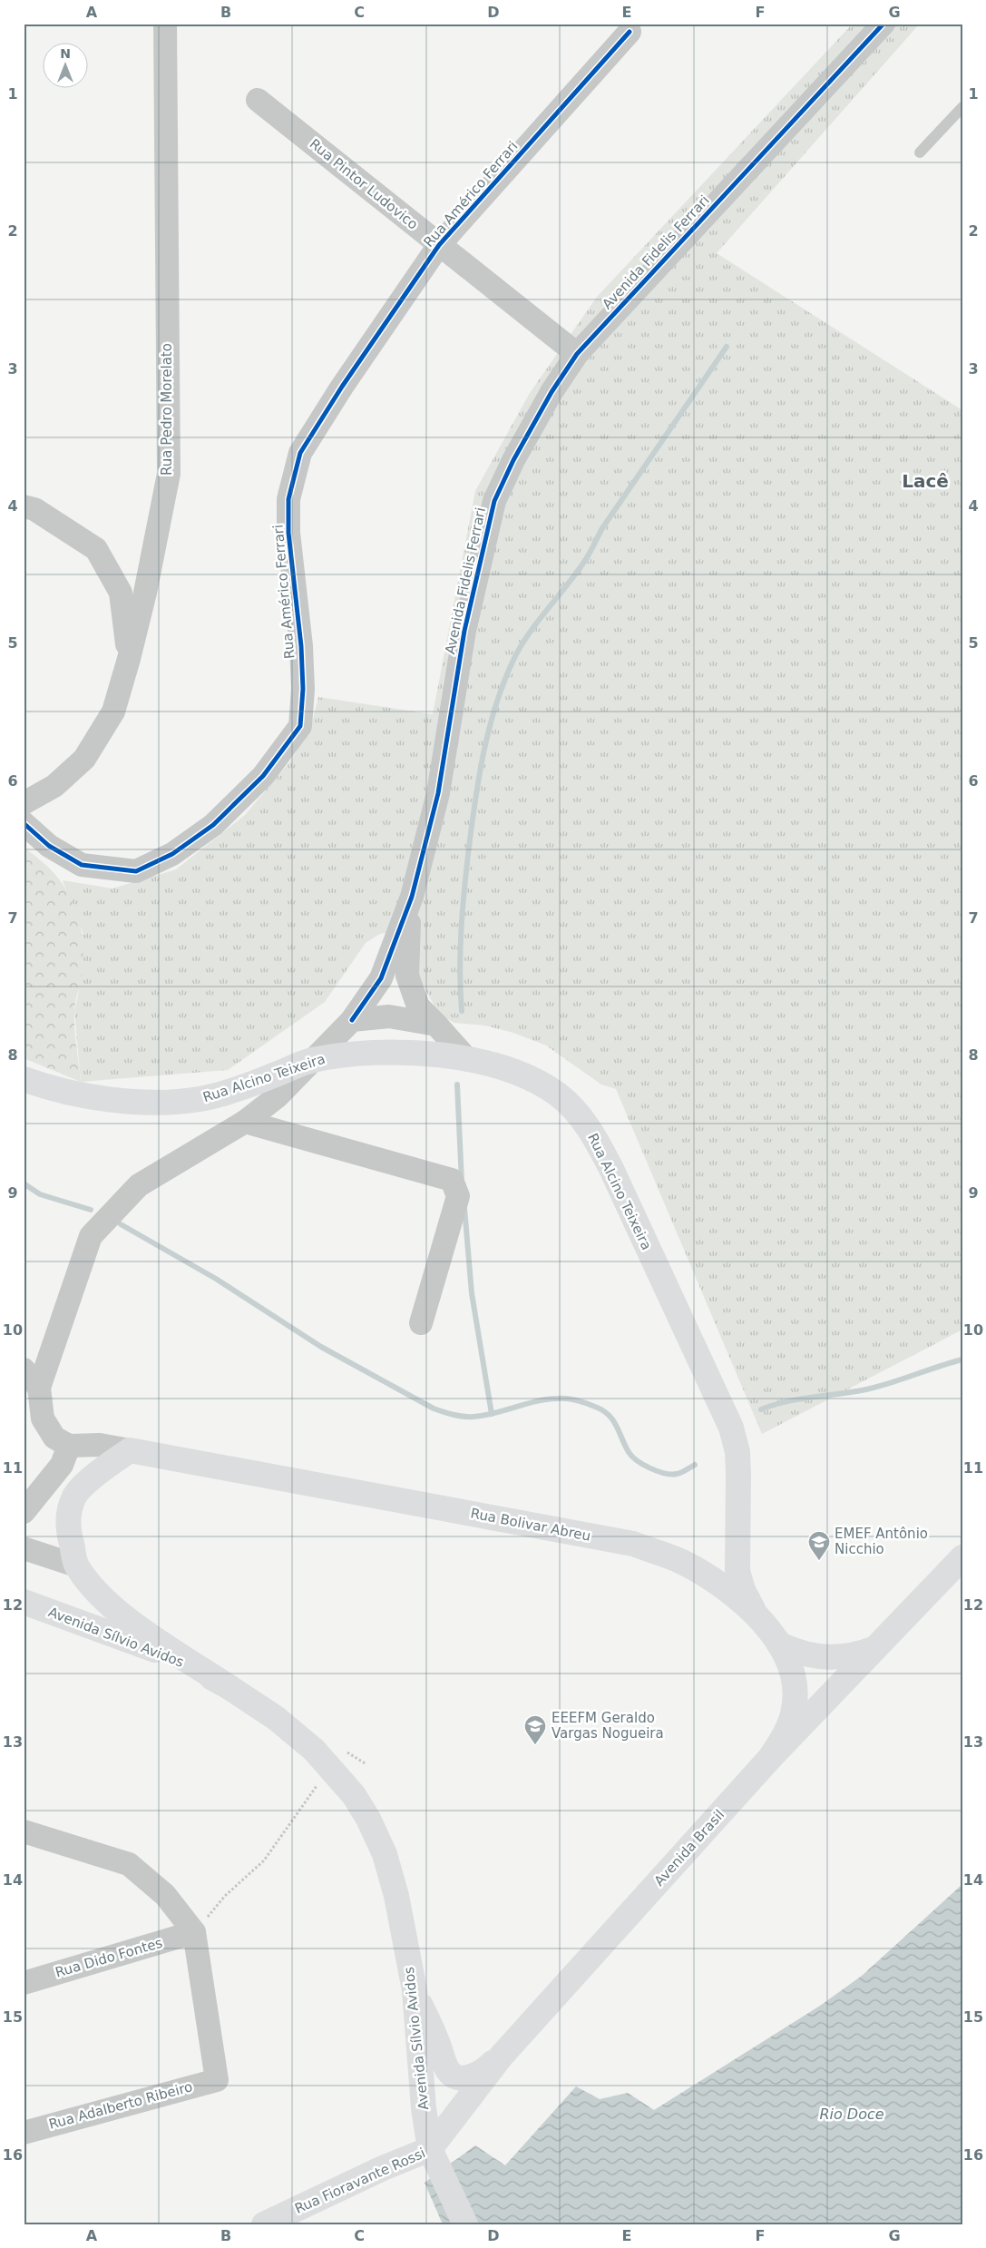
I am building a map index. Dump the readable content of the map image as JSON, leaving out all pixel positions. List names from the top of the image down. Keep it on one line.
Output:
{"streets":{"main road":["Rua Alcino Teixeira","Rua Bolivar Abreu","Avenida Sílvio Avidos","Avenida Brasil","Rua Fioravante Rossi"],"street":["Rua Pintor Ludovico","Rua Américo Ferrari","Avenida Fidelis Ferrari","Rua Pedro Morelato","Rua Dido Fontes","Rua Adalberto Ribeiro"]},"crossings":[["Rua Pintor Ludovico","Rua Américo Ferrari"],["Rua Pintor Ludovico","Avenida Fidelis Ferrari"],["Avenida Fidelis Ferrari","Rua Alcino Teixeira"],["Rua Alcino Teixeira","Rua Bolivar Abreu"],["Rua Bolivar Abreu","Avenida Brasil"],["Avenida Sílvio Avidos","Avenida Brasil"],["Avenida Sílvio Avidos","Rua Fioravante Rossi"],["Avenida Brasil","Rua Fioravante Rossi"],["Rua Dido Fontes","Rua Adalberto Ribeiro"]],"districts":["Lacê"],"water":["Rio Doce"],"places":{"school or university":["EMEF Antônio Nicchio","EEEFM Geraldo Vargas Nogueira"]},"north":"top","grid":{"columns":["A","B","C","D","E","F","G"],"rows":["1","2","3","4","5","6","7","8","9","10","11","12","13","14","15","16"]}}
